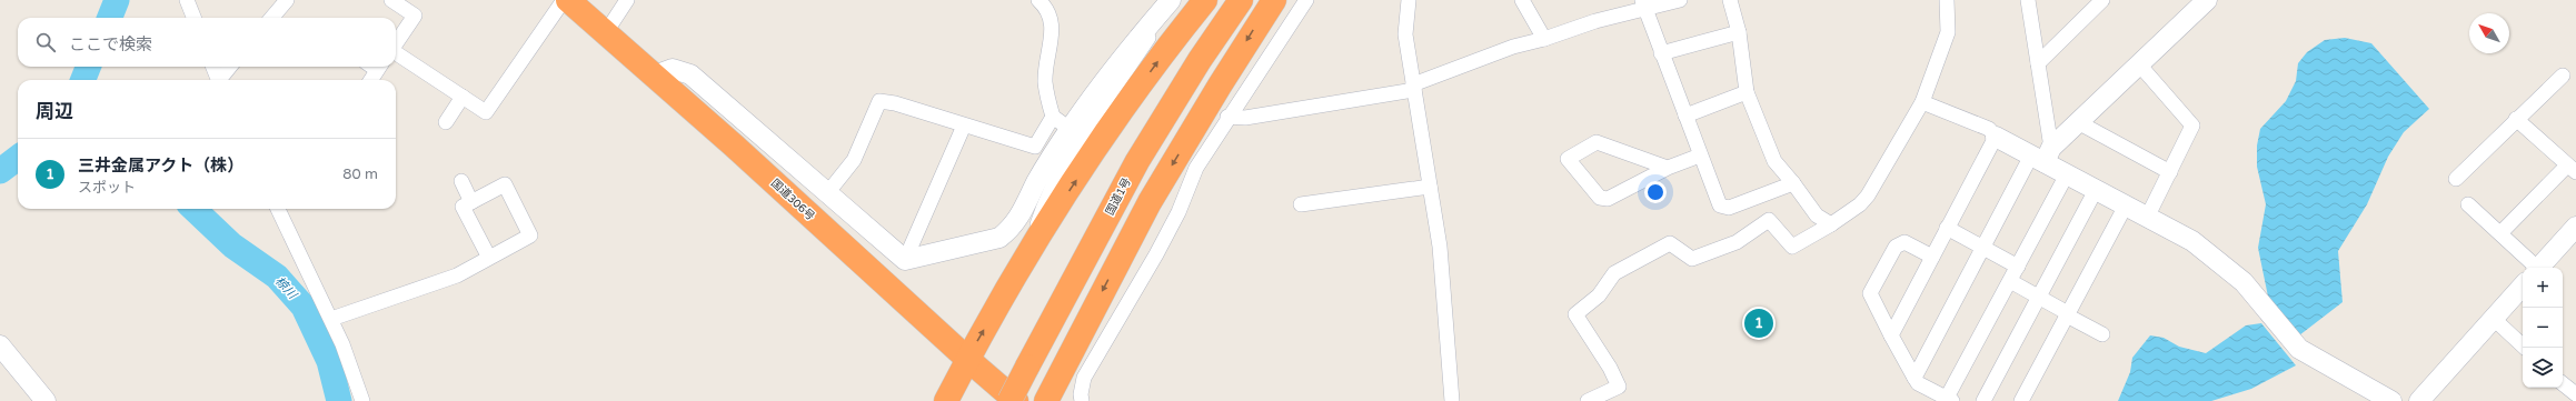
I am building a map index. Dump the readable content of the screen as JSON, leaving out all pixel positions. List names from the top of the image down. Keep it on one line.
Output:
{"streets":{"highway":["国道1号","国道306号"]},"water":["椋川"],"north":"top left","page":{"search":"ここで検索","heading":"周辺","list":[{"mark":"1","name":"三井金属アクト（株）","note":"スポット","value":"80 m"}],"map_buttons":["+","−"],"pins":"1"}}
